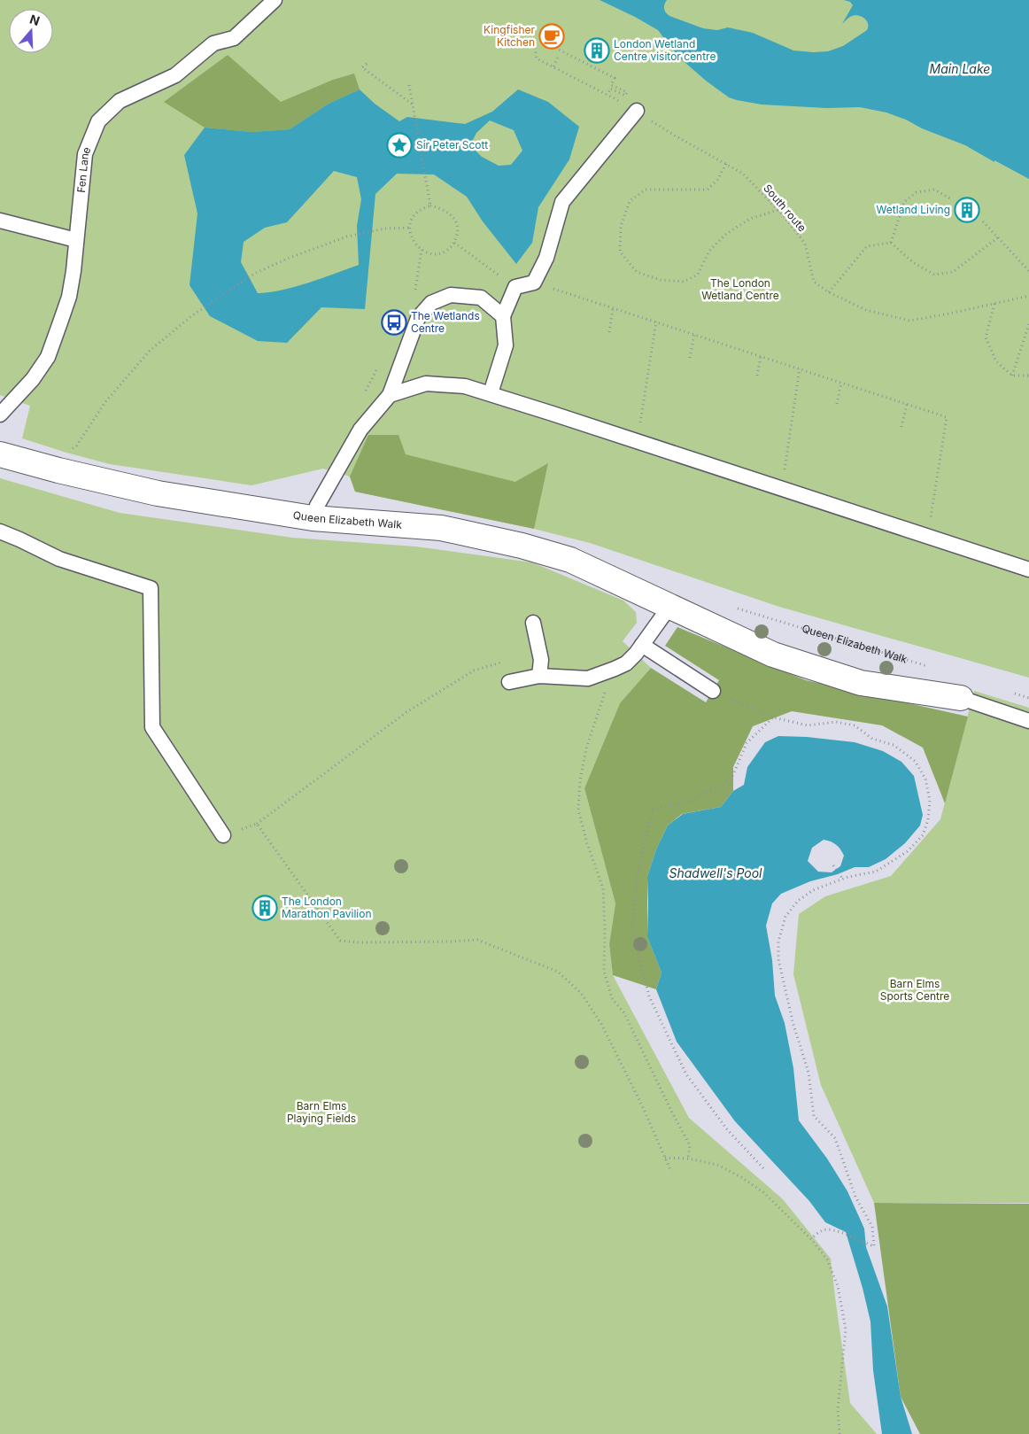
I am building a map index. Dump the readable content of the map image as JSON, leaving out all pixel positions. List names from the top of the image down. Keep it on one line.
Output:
{"streets":{"street":["Queen Elizabeth Walk"],"lane":["Fen Lane"],"path":["South route"]},"water":["Main Lake","Shadwell's Pool"],"parks":["The London Wetland Centre","Barn Elms Sports Centre","Barn Elms Playing Fields"],"places":{"cafe":["Kingfisher Kitchen"],"building":["London Wetland Centre visitor centre","Wetland Living","The London Marathon Pavilion"],"place":["Sir Peter Scott"],"bus stop":["The Wetlands Centre"]},"north":"top"}
